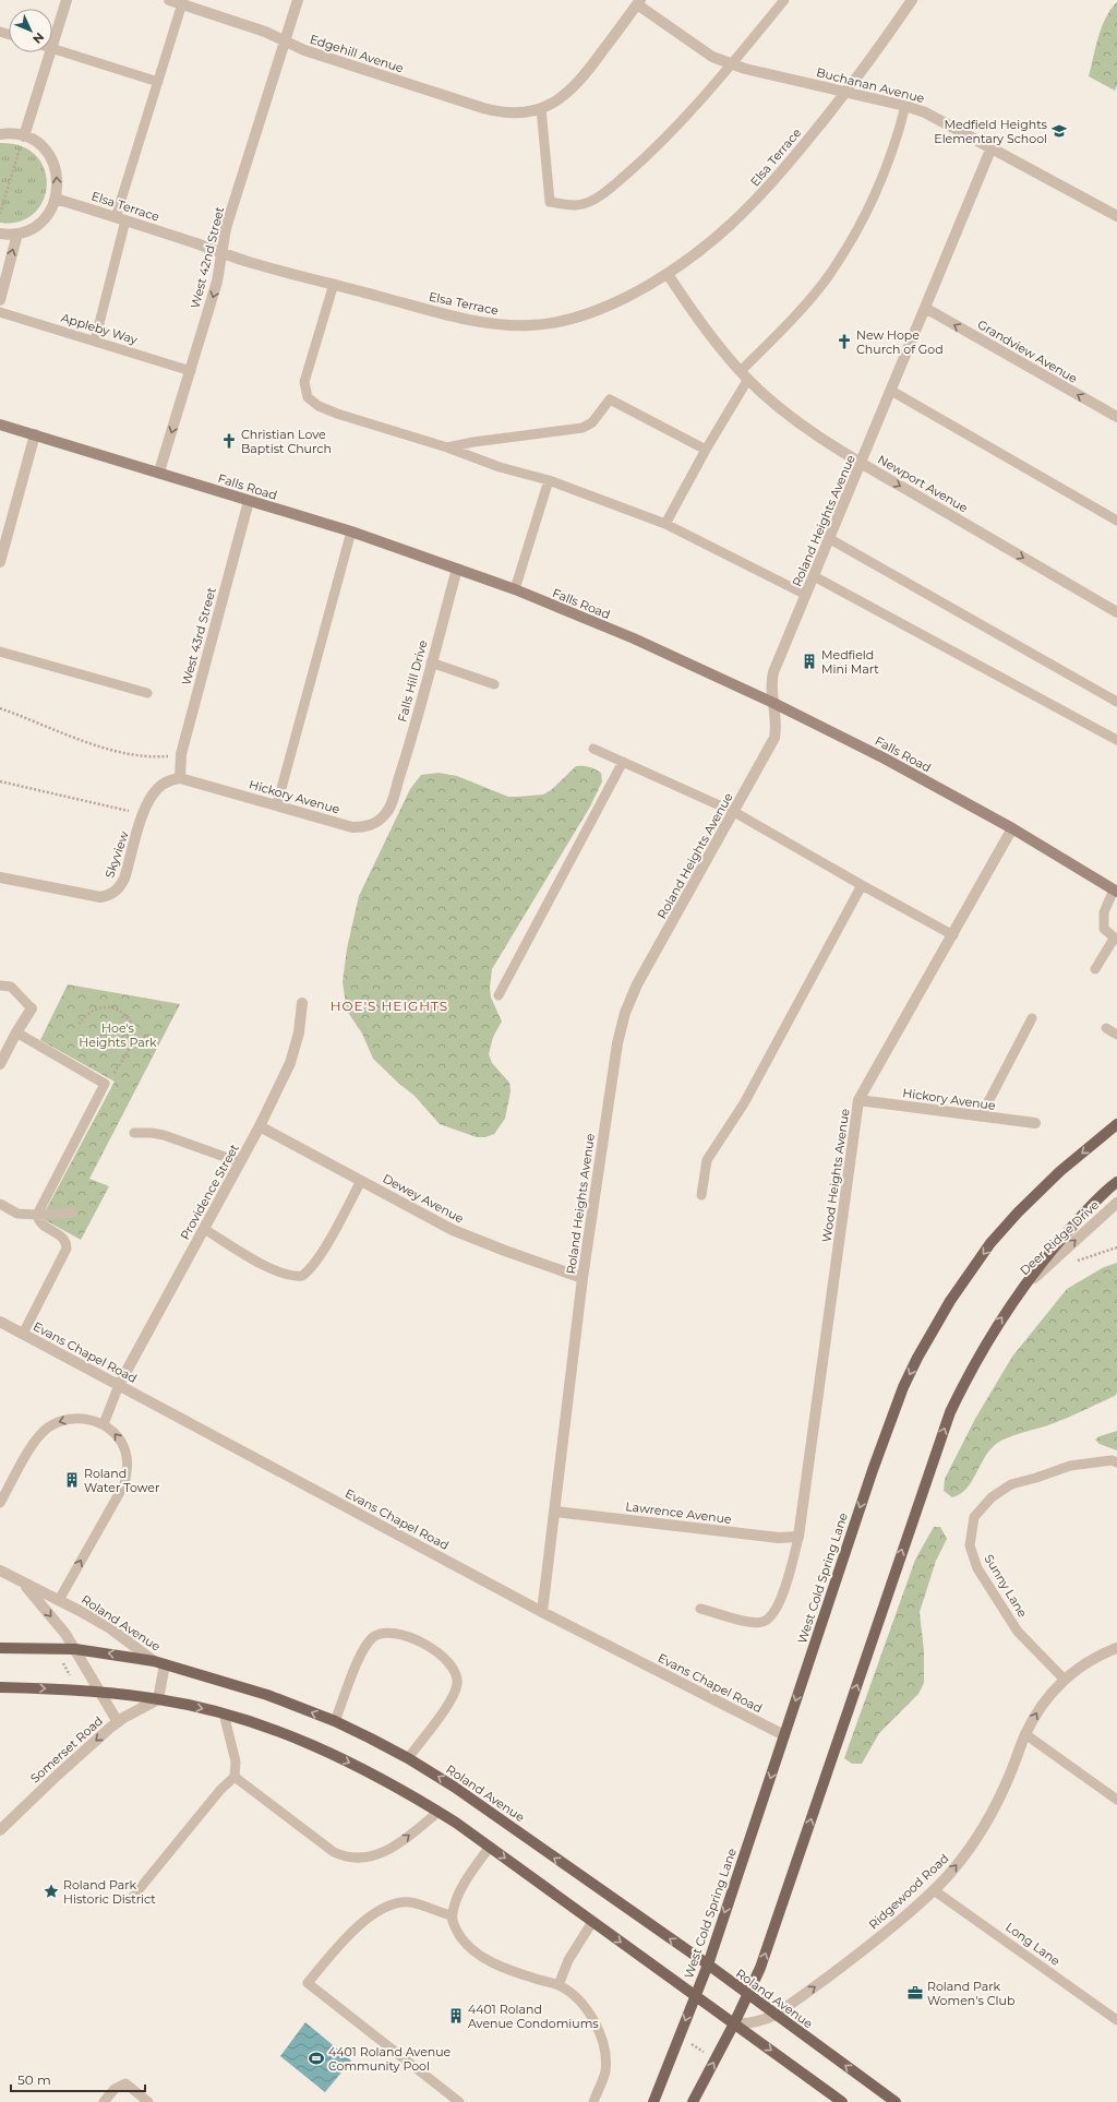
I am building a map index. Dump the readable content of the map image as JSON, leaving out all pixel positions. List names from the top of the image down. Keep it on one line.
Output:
{"streets":{"main road":["Falls Road","West Cold Spring Lane","Roland Avenue"],"street":["Edgehill Avenue","Buchanan Avenue","Elsa Terrace","West 42nd Street","Grandview Avenue","Newport Avenue","Roland Heights Avenue","West 43rd Street","Falls Hill Drive","Hickory Avenue","Skyview","Wood Heights Avenue","Providence Street","Dewey Avenue","Deer Ridge Drive","Evans Chapel Road","Lawrence Avenue","Somerset Road","Ridgewood Road"],"lane":["Appleby Way","Sunny Lane","Long Lane"]},"crossings":[["Edgehill Avenue","Buchanan Avenue"],["Edgehill Avenue","West 42nd Street"],["Buchanan Avenue","Elsa Terrace"],["Buchanan Avenue","Roland Heights Avenue"],["Elsa Terrace","West 42nd Street"],["Elsa Terrace","Newport Avenue"],["West 42nd Street","Appleby Way"],["West 42nd Street","Falls Road"],["Grandview Avenue","Roland Heights Avenue"],["Newport Avenue","Roland Heights Avenue"],["Falls Road","Roland Heights Avenue"],["Falls Road","West 43rd Street"],["Falls Road","Falls Hill Drive"],["Falls Road","Wood Heights Avenue"],["Roland Heights Avenue","Dewey Avenue"],["Roland Heights Avenue","Evans Chapel Road"],["Roland Heights Avenue","Lawrence Avenue"],["West 43rd Street","Hickory Avenue"],["West 43rd Street","Skyview"],["Falls Hill Drive","Hickory Avenue"],["Hickory Avenue","Skyview"],["Hickory Avenue","Wood Heights Avenue"],["Wood Heights Avenue","Lawrence Avenue"],["Providence Street","Dewey Avenue"],["Providence Street","Evans Chapel Road"],["Evans Chapel Road","West Cold Spring Lane"],["West Cold Spring Lane","Roland Avenue"],["Sunny Lane","Ridgewood Road"],["Roland Avenue","Somerset Road"],["Roland Avenue","Ridgewood Road"],["Ridgewood Road","Long Lane"]],"one_way":["West 42nd Street","Grandview Avenue","Newport Avenue","Deer Ridge Drive","Somerset Road","Ridgewood Road"],"districts":["HOE'S HEIGHTS"],"parks":["Hoe's Heights Park"],"places":{"school or university":["Medfield Heights Elementary School"],"church":["New Hope Church of God","Christian Love Baptist Church"],"building":["Medfield Mini Mart","Roland Water Tower","4401 Roland Avenue Condomiums"],"place":["Roland Park Historic District"],"office":["Roland Park Women's Club"],"sports":["4401 Roland Avenue Community Pool"]},"scale_bar":"50 m","north":"bottom right"}
